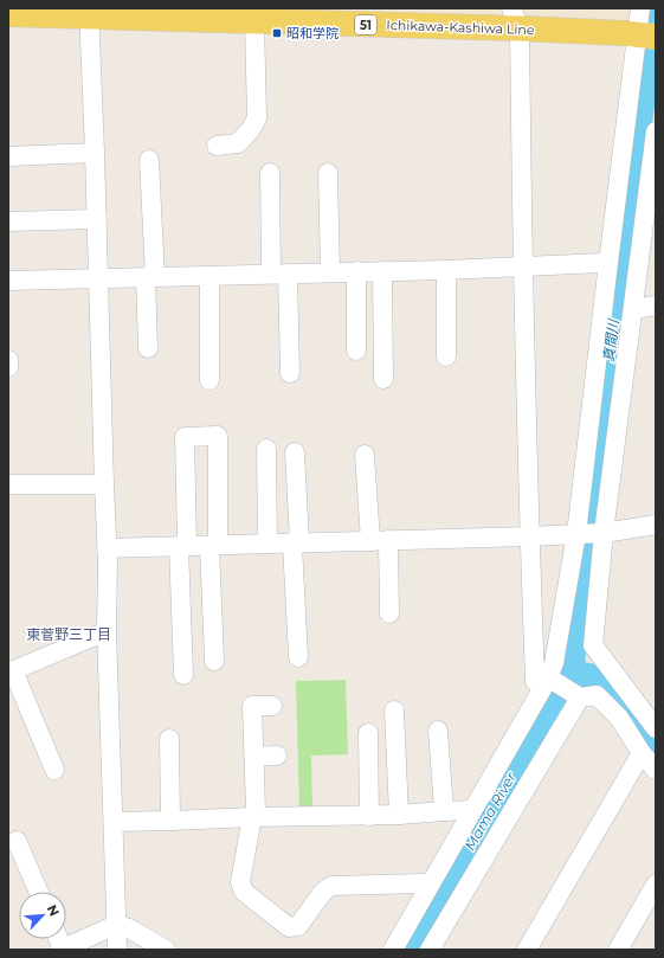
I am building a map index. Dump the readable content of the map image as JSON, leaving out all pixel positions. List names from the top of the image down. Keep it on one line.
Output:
{"streets":{"main road":["51","Ichikawa-Kashiwa Line"]},"districts":["東菅野三丁目"],"water":["真間川","Mama River"],"places":{"transit":["昭和学院"]},"north":"top right"}
